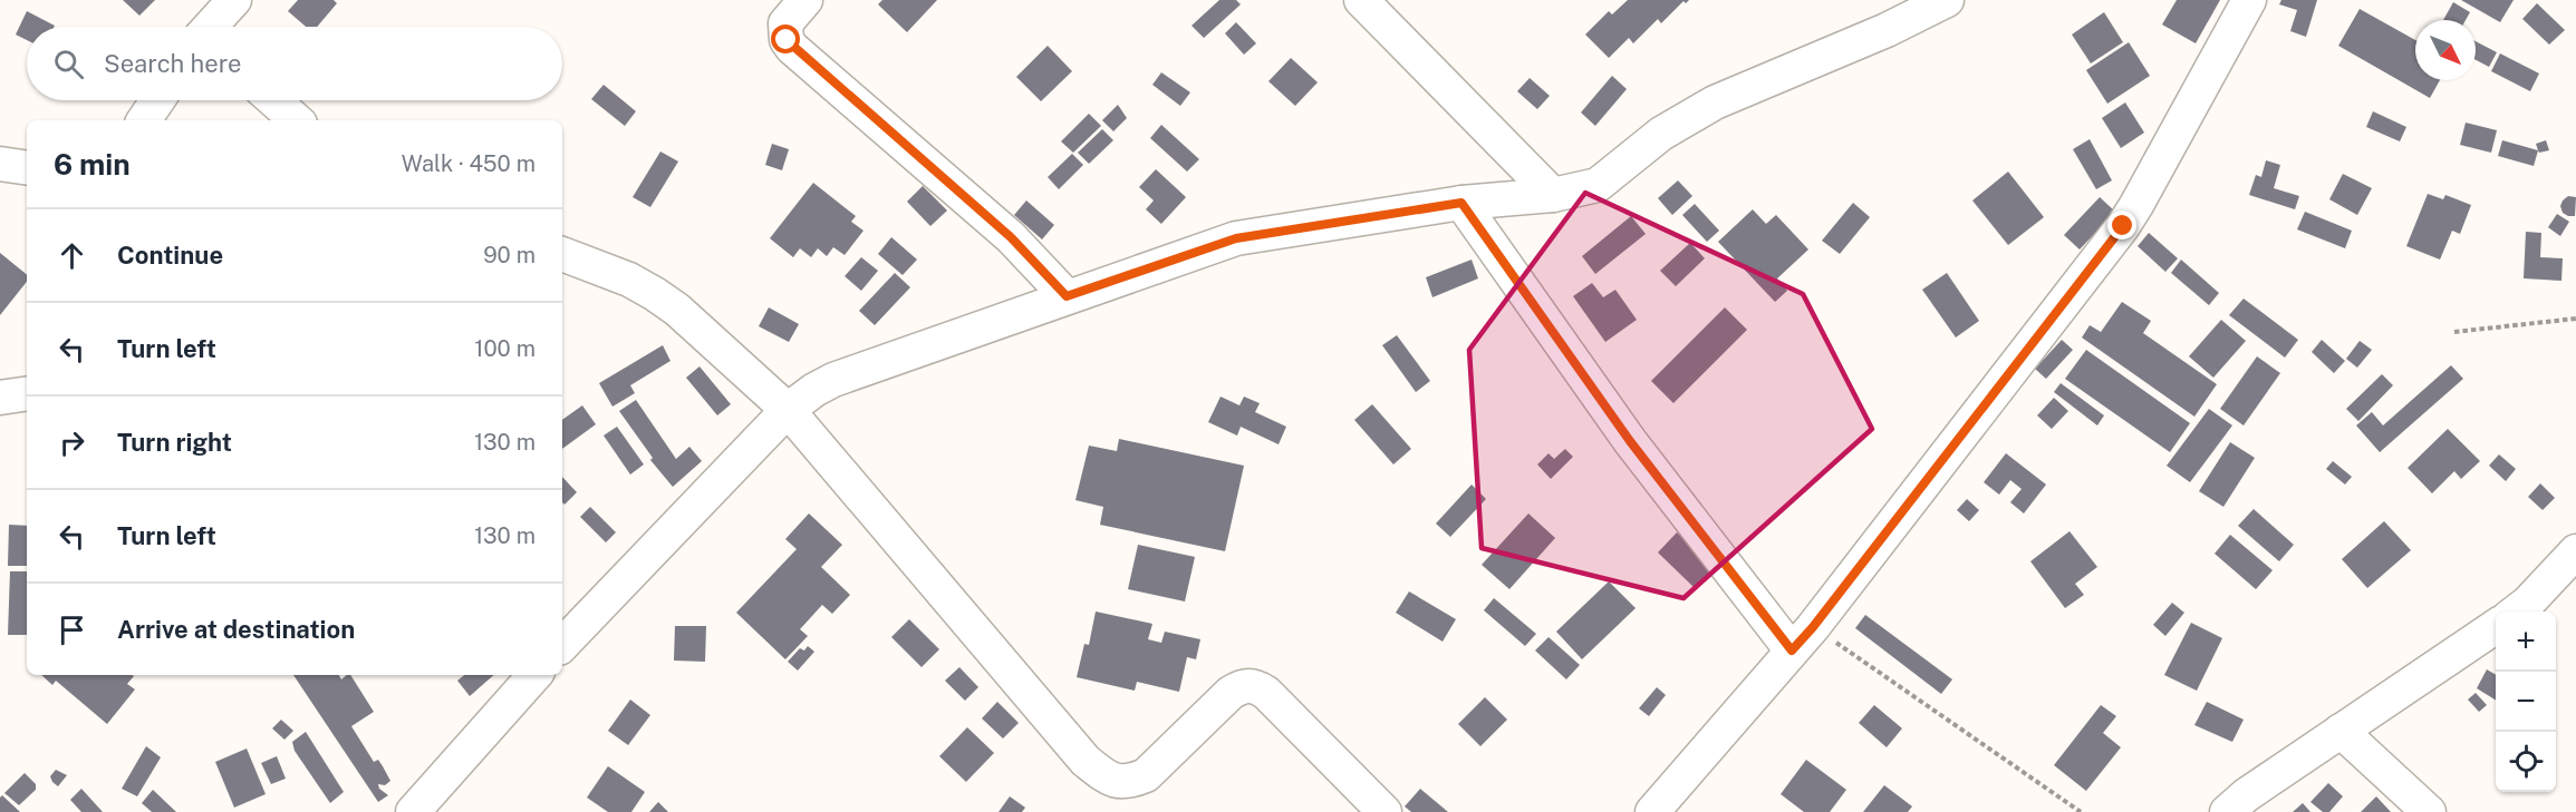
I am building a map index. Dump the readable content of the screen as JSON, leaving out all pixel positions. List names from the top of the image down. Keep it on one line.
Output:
{"north":"bottom right","page":{"search":"Search here","heading":["6 min","Walk · 450 m"],"list":[["Continue","90 m"],["Turn left","100 m"],["Turn right","130 m"],["Turn left","130 m"],"Arrive at destination"],"map_buttons":["+","−"]}}
